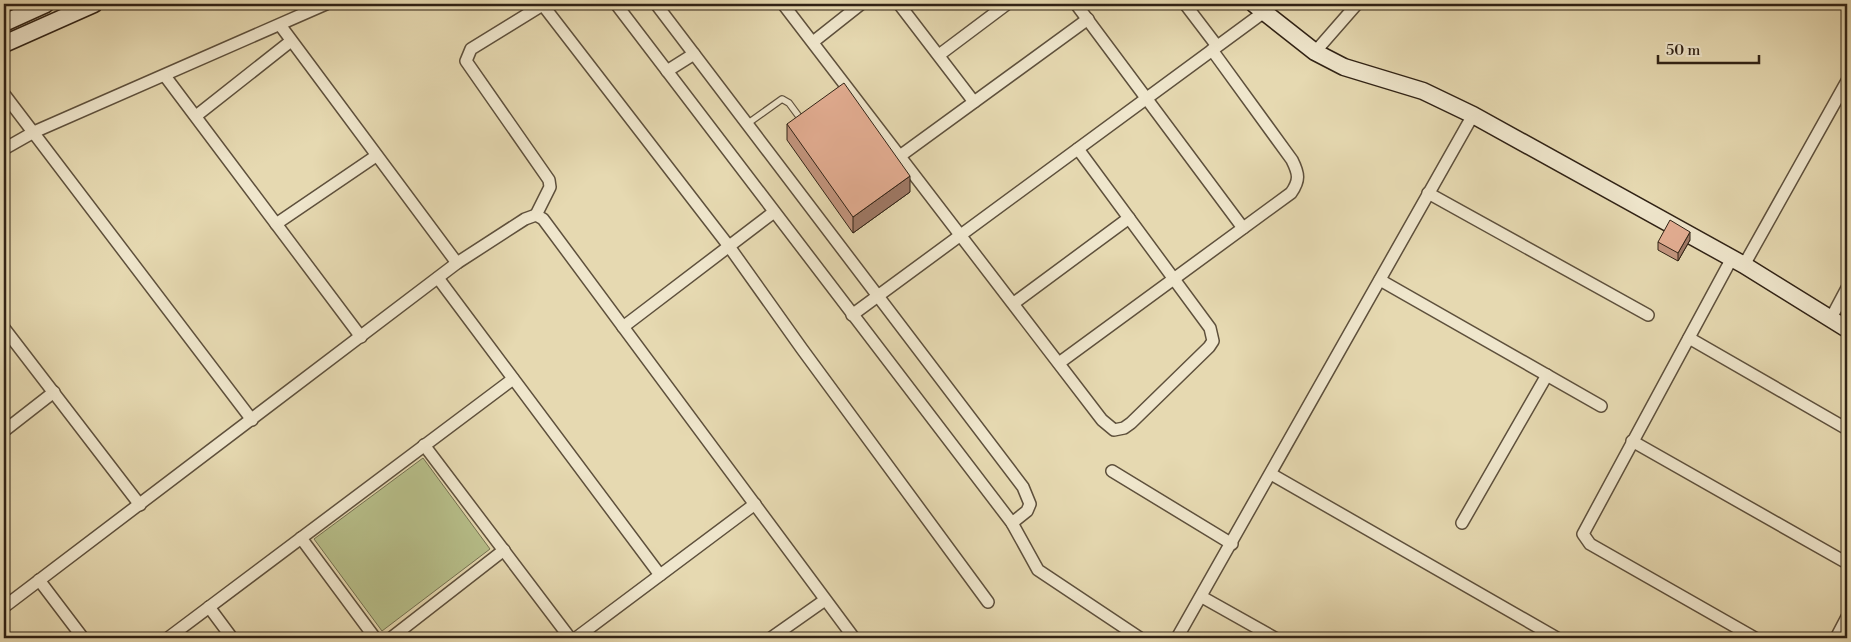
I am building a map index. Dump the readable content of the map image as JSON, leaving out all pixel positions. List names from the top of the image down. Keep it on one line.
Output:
{"scale_bar":"50 m"}
